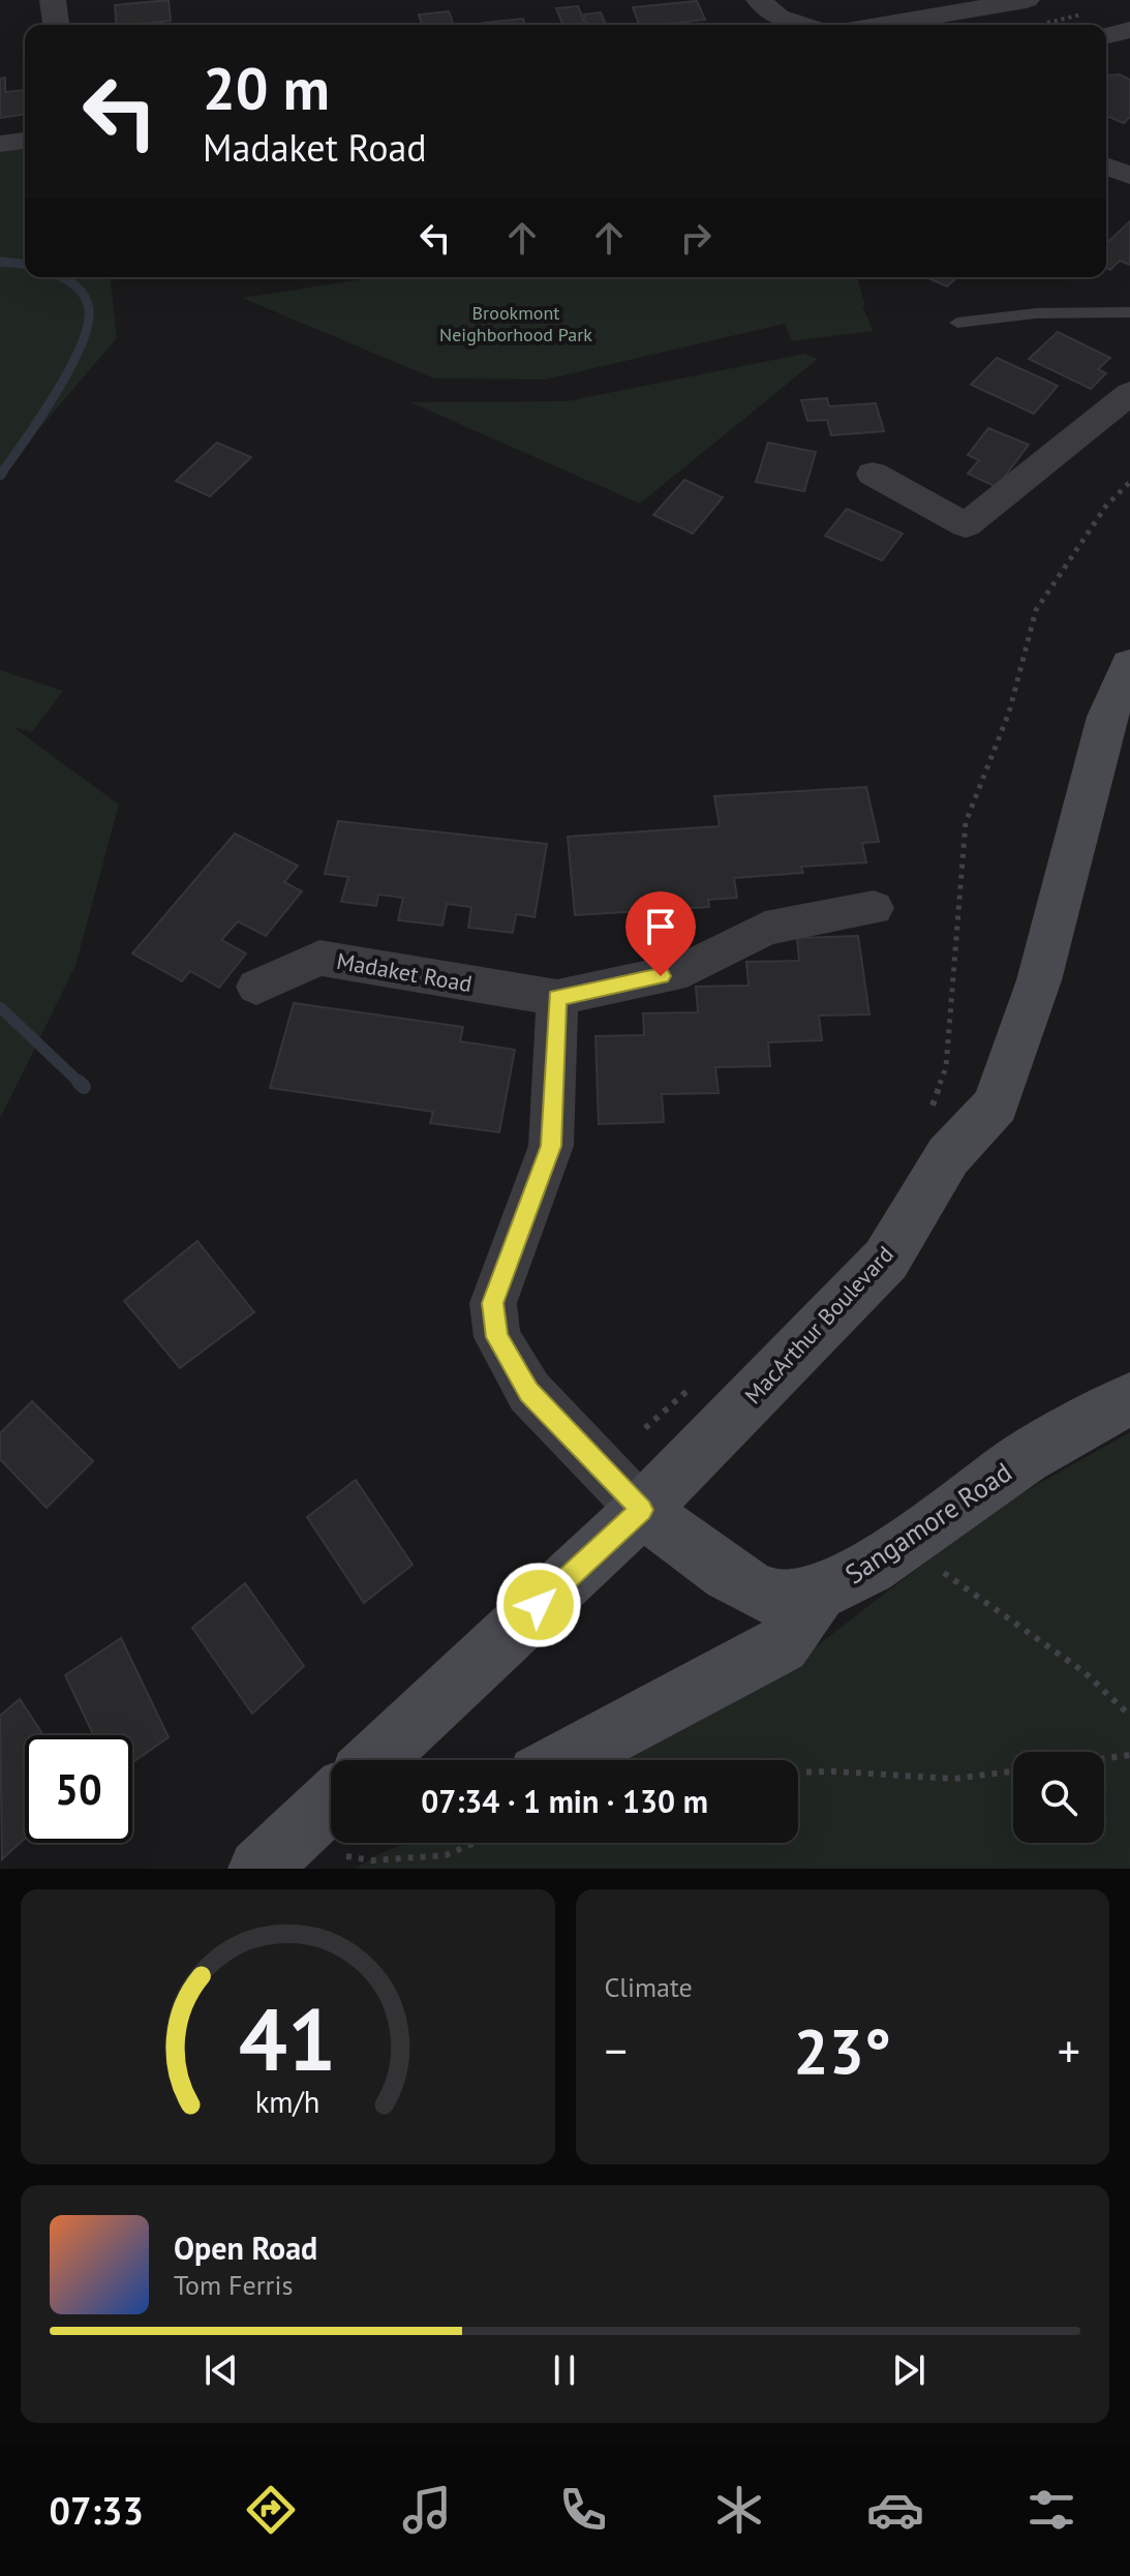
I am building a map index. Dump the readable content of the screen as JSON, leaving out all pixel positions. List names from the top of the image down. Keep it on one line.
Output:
{"streets":{"main road":["MacArthur Boulevard","Sangamore Road"],"street":["Madaket Road"]},"crossings":[["MacArthur Boulevard","Sangamore Road"]],"parks":["Brookmont Neighborhood Park"],"page":{"turn":["20 m","Madaket Road"],"limit":"50","trip":"07:34 · 1 min · 130 m","tile":"Climate","heat":["−","23°","+"],"song":["Open Road","Tom Ferris"],"tabs":"07:33","gauge":["41","km/h"]}}
